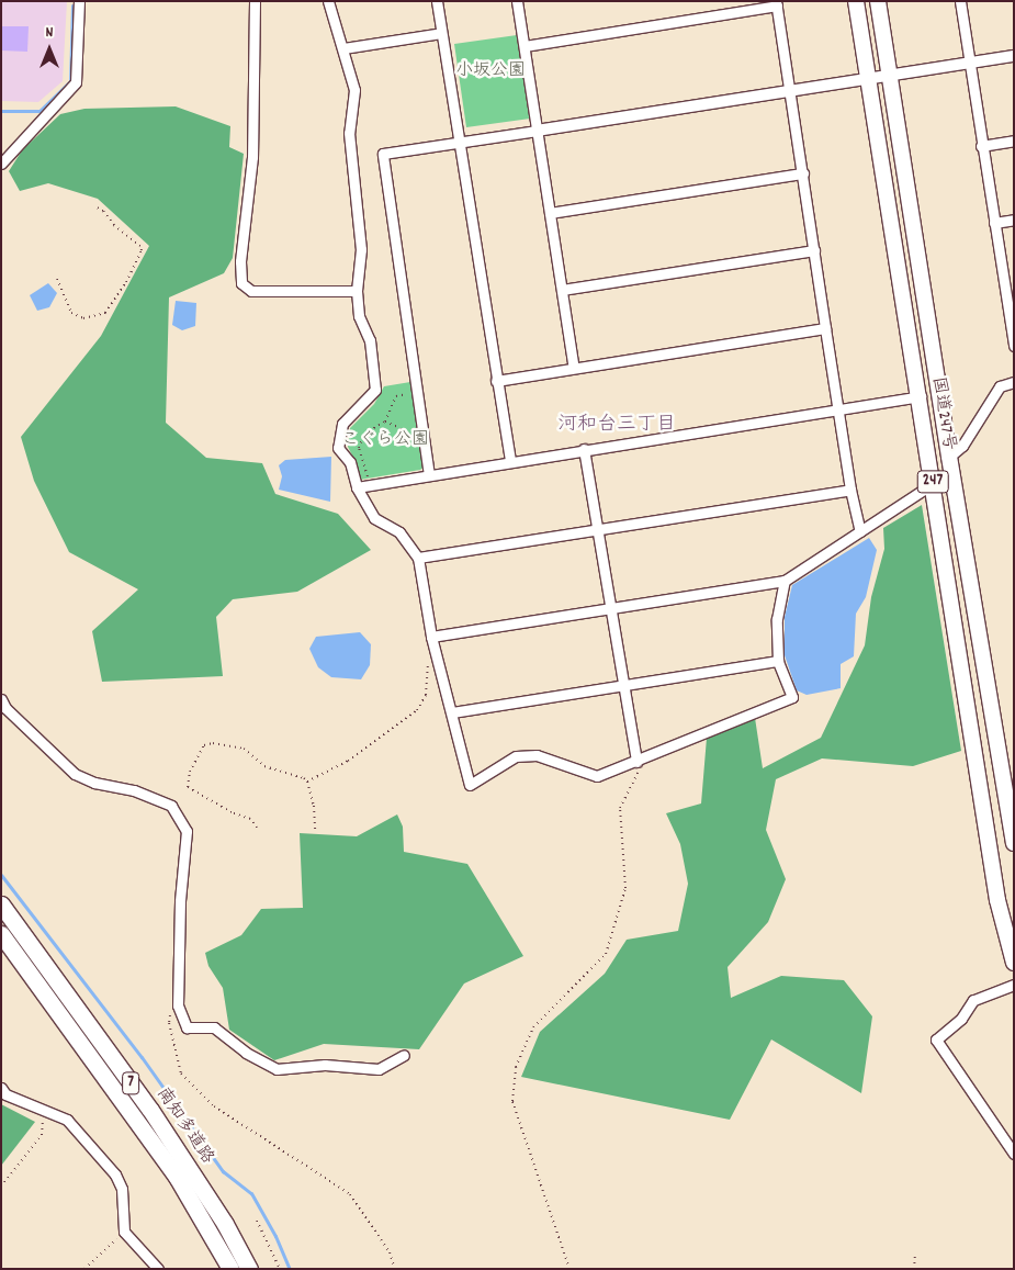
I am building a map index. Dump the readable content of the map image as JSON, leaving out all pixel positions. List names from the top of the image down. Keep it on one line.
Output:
{"streets":{"highway":["国道247号","247","7","南知多道路"]},"districts":["河和台三丁目"],"parks":["小坂公園","こぐら公園"],"north":"top"}
